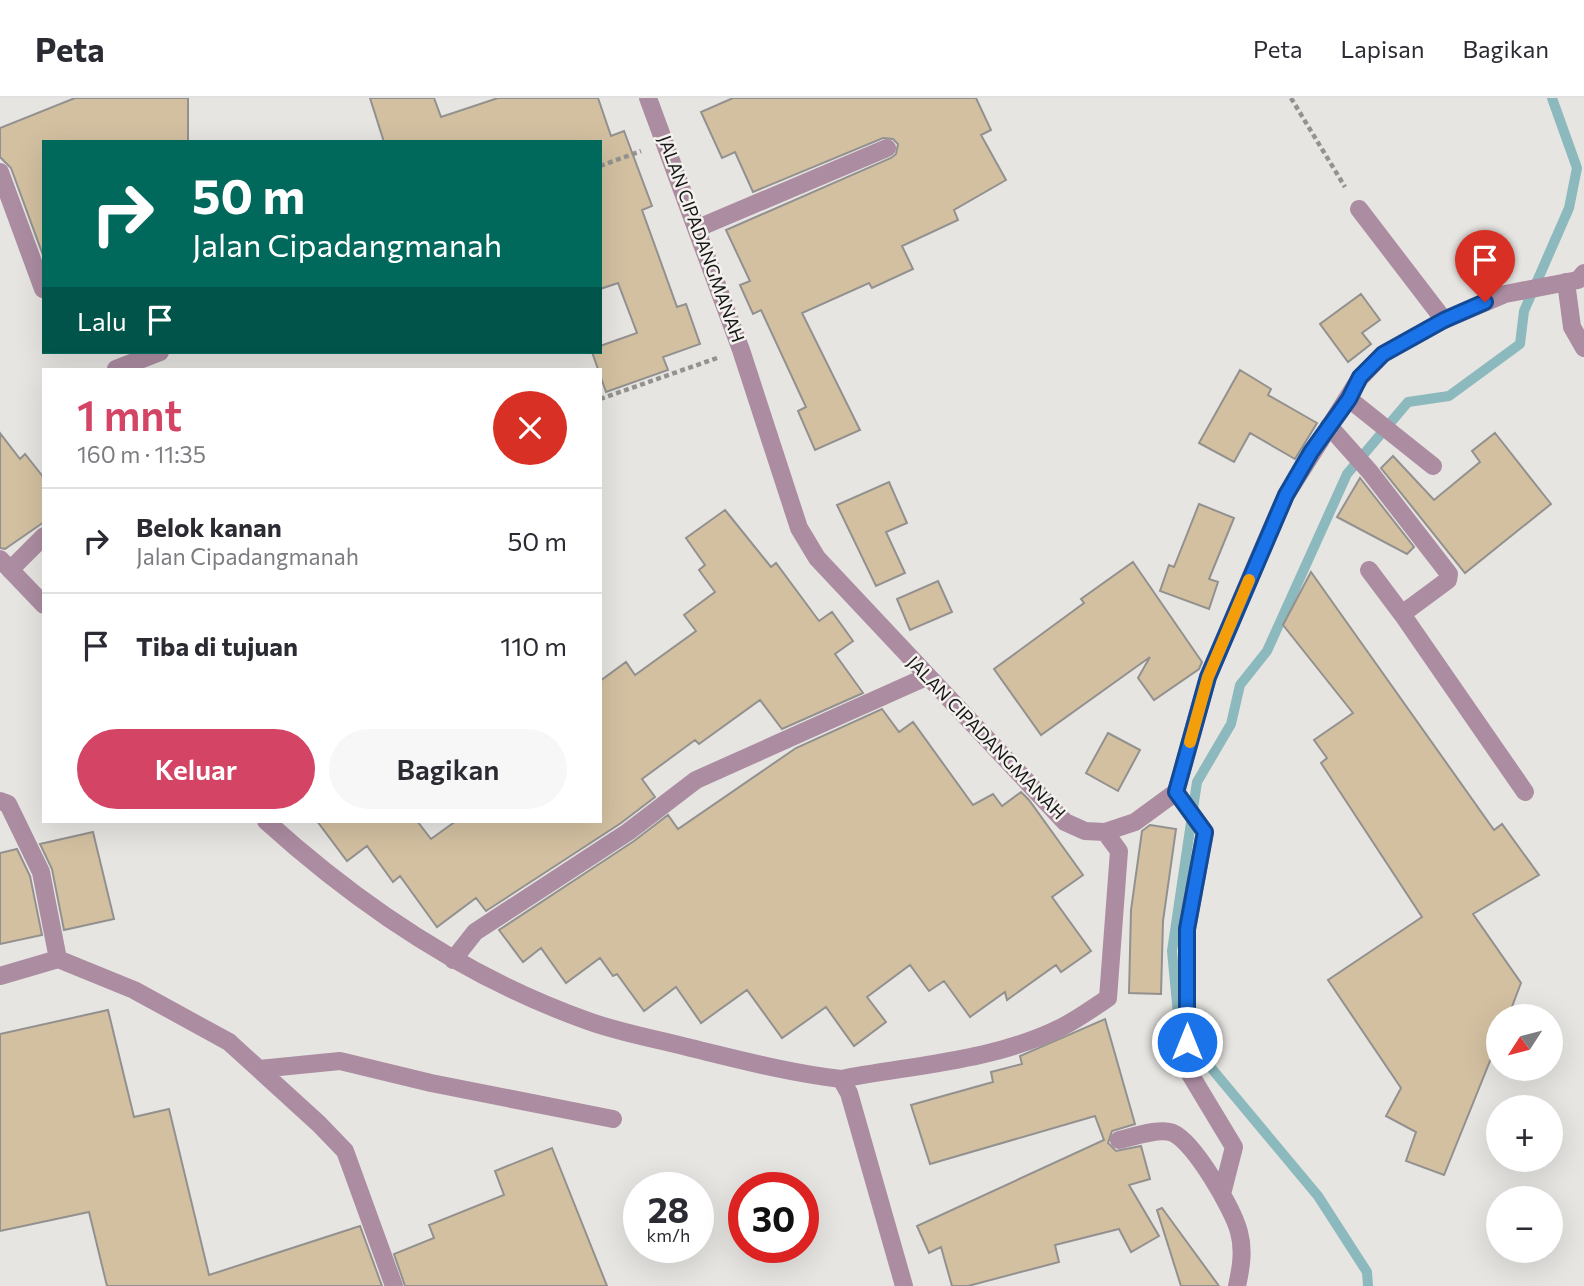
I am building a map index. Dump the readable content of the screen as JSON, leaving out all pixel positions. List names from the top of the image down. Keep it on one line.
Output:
{"streets":{"street":["JALAN CIPADANGMANAH"]},"north":"bottom left","page":{"header":"Peta","nav":["Peta","Lapisan","Bagikan"],"turn":["50 m","Jalan Cipadangmanah"],"then":"Lalu","heading":["1 mnt","160 m · 11:35"],"list":[{"name":"Belok kanan","note":"Jalan Cipadangmanah","value":"50 m"},{"name":"Tiba di tujuan","value":"110 m"}],"buttons":["Keluar","Bagikan"],"map_buttons":["+","−"],"speed":"28 km/h","limit":"30"}}
